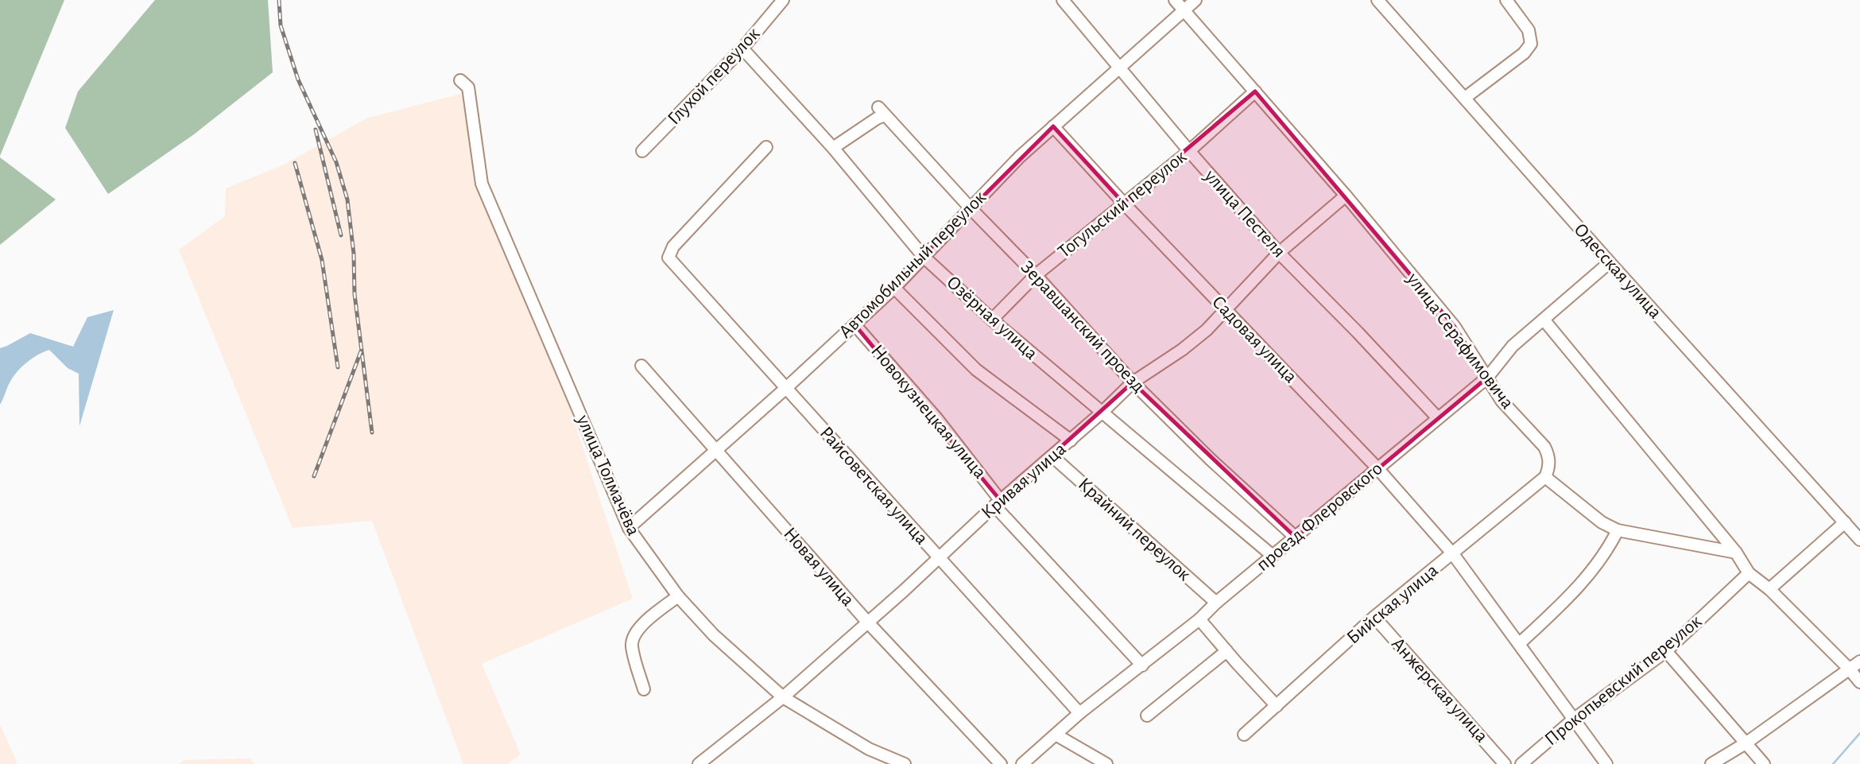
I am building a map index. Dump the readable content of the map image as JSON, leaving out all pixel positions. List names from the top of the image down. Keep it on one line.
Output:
{"streets":{"street":["Глухой переулок","Тогульский переулок","улица Пестеля","Автомобильный переулок","Одесская улица","Озёрная улица","Зеравшанский проезд","Садовая улица","улица Серафимовича","Новокузнецкая улица","улица Толмачёва","Кривая улица","Райсоветская улица","проезд Флеровского","Крайний переулок","Новая улица","Бийская улица","Прокопьевский переулок","Анжерская улица"]},"crossings":[["Глухой переулок","Озёрная улица"],["Тогульский переулок","улица Пестеля"],["Тогульский переулок","Озёрная улица"],["Тогульский переулок","Зеравшанский проезд"],["Тогульский переулок","Садовая улица"],["Тогульский переулок","улица Серафимовича"],["улица Пестеля","Автомобильный переулок"],["улица Пестеля","Кривая улица"],["улица Пестеля","проезд Флеровского"],["Автомобильный переулок","Озёрная улица"],["Автомобильный переулок","Зеравшанский проезд"],["Автомобильный переулок","Садовая улица"],["Автомобильный переулок","улица Серафимовича"],["Автомобильный переулок","Новокузнецкая улица"],["Автомобильный переулок","улица Толмачёва"],["Автомобильный переулок","Райсоветская улица"],["Автомобильный переулок","Новая улица"],["Одесская улица","проезд Флеровского"],["Озёрная улица","Зеравшанский проезд"],["Озёрная улица","Кривая улица"],["Озёрная улица","проезд Флеровского"],["Зеравшанский проезд","Кривая улица"],["Зеравшанский проезд","проезд Флеровского"],["Садовая улица","Кривая улица"],["Садовая улица","проезд Флеровского"],["Садовая улица","Бийская улица"],["Садовая улица","Прокопьевский переулок"],["улица Серафимовича","Кривая улица"],["улица Серафимовича","проезд Флеровского"],["улица Серафимовича","Бийская улица"],["Новокузнецкая улица","Кривая улица"],["Новокузнецкая улица","проезд Флеровского"],["улица Толмачёва","Кривая улица"],["Кривая улица","Райсоветская улица"],["Кривая улица","Крайний переулок"],["Кривая улица","Новая улица"],["Райсоветская улица","проезд Флеровского"],["проезд Флеровского","Крайний переулок"],["Бийская улица","Анжерская улица"]]}
